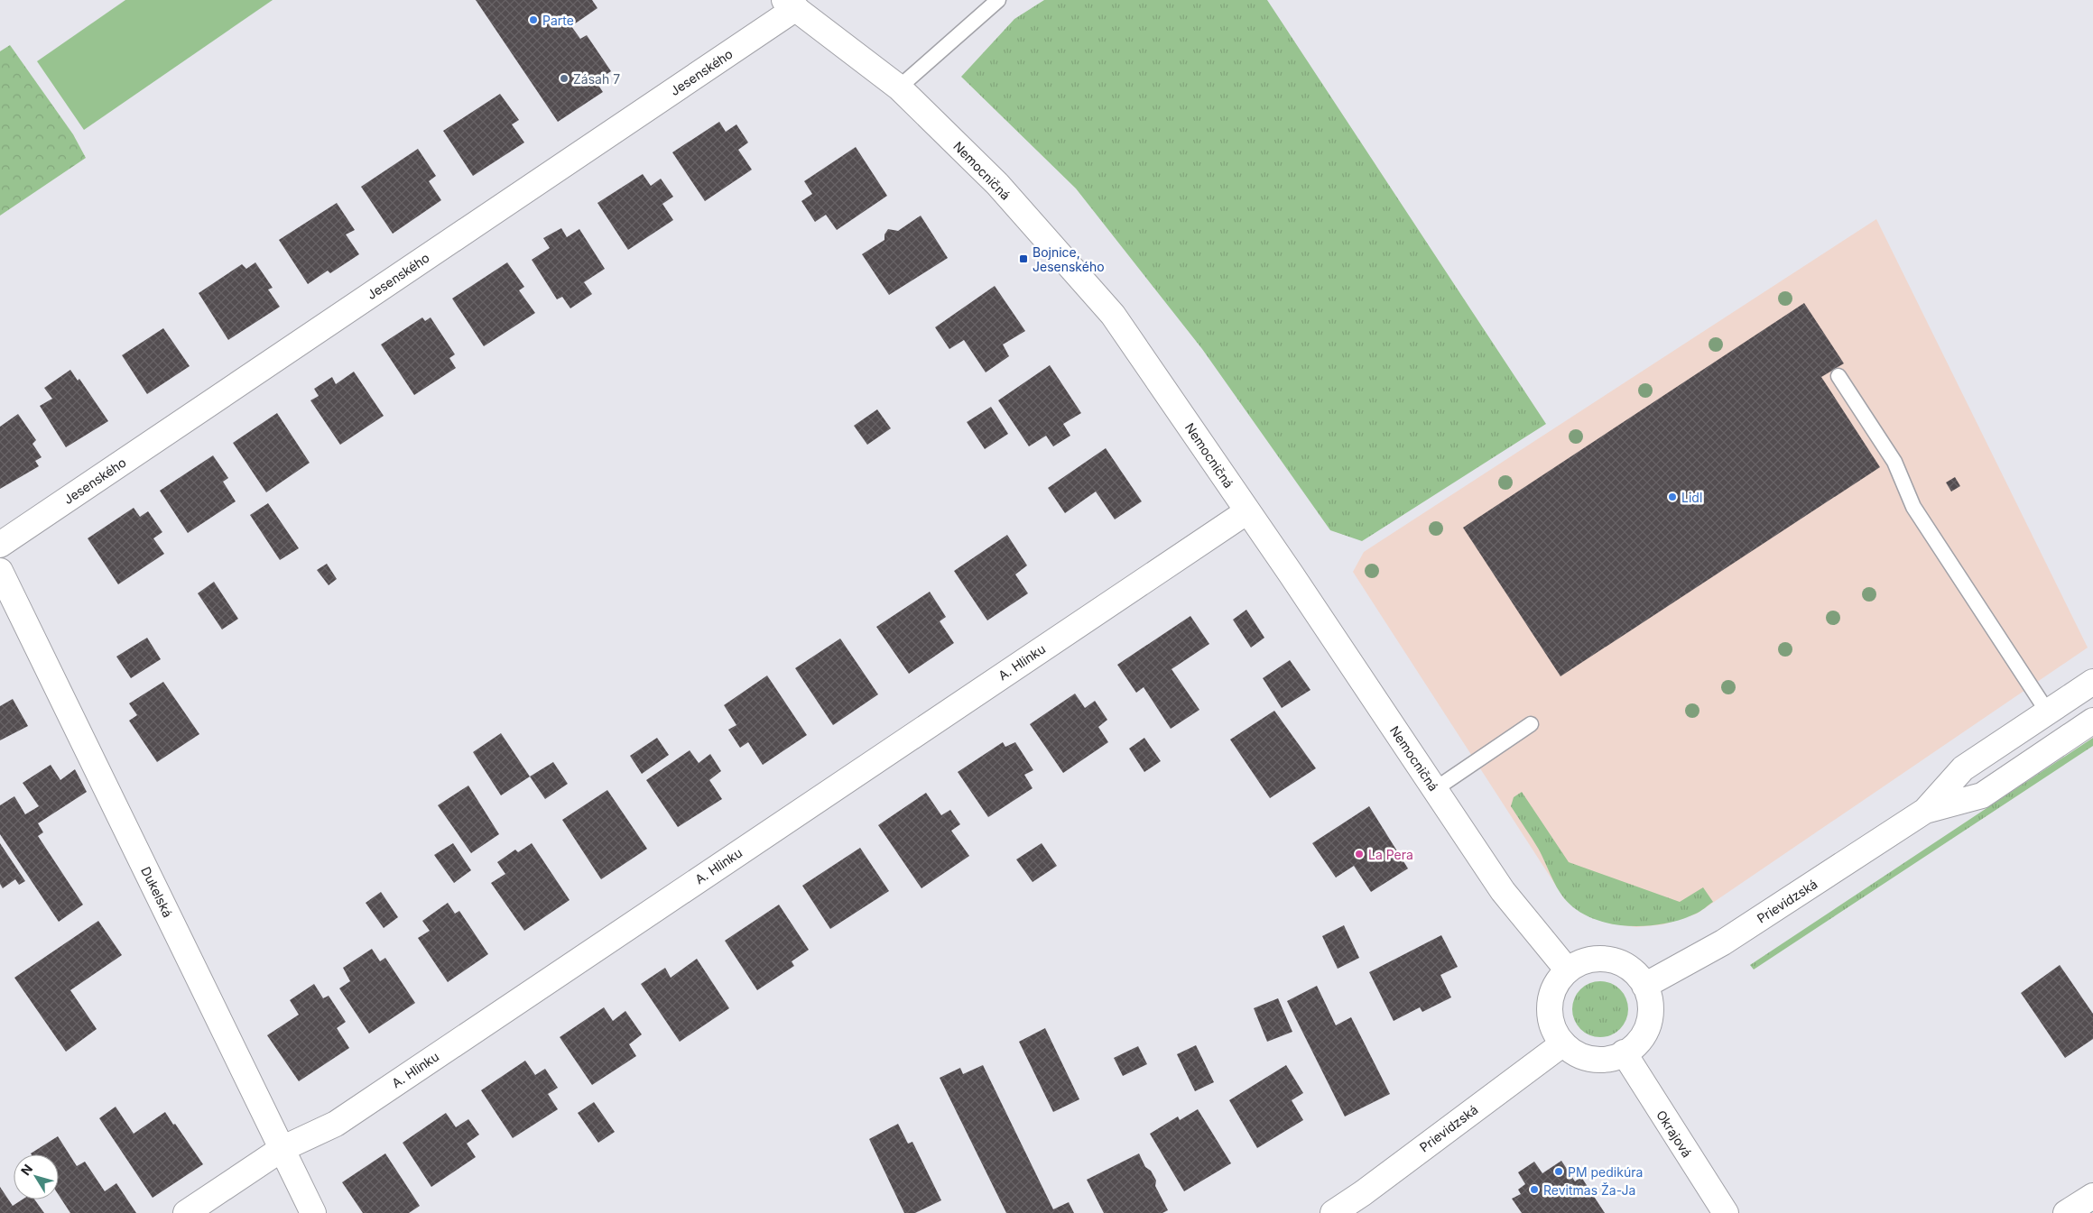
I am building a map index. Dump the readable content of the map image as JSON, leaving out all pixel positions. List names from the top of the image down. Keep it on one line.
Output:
{"streets":{"street":["Jesenského","Nemocničná","A. Hlinku","Dukelská","Prievidzská","Okrajová"]},"crossings":[["Jesenského","Nemocničná"],["Nemocničná","A. Hlinku"],["Nemocničná","Prievidzská"],["Nemocničná","Okrajová"],["A. Hlinku","Dukelská"],["Prievidzská","Okrajová"]],"places":{"other":["Parte","Zásah 7","Lidl","La Pera","PM pedikúra","Revitmas Ža-Ja"],"transit":["Bojnice, Jesenského"]},"north":"top left"}
